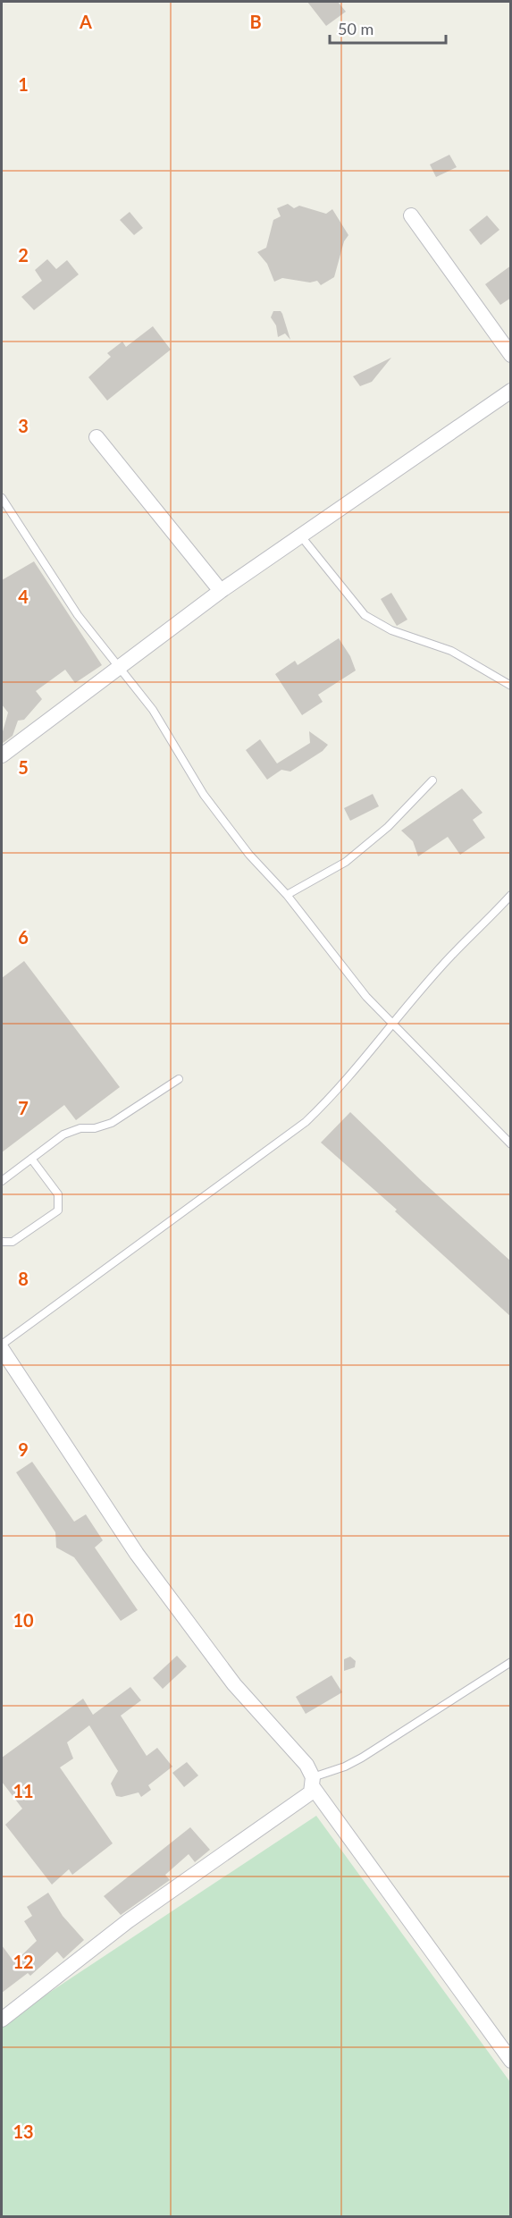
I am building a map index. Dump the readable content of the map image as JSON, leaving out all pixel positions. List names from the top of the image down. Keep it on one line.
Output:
{"scale_bar":"50 m","grid":{"columns":["A","B"],"rows":["1","2","3","4","5","6","7","8","9","10","11","12","13"]}}
